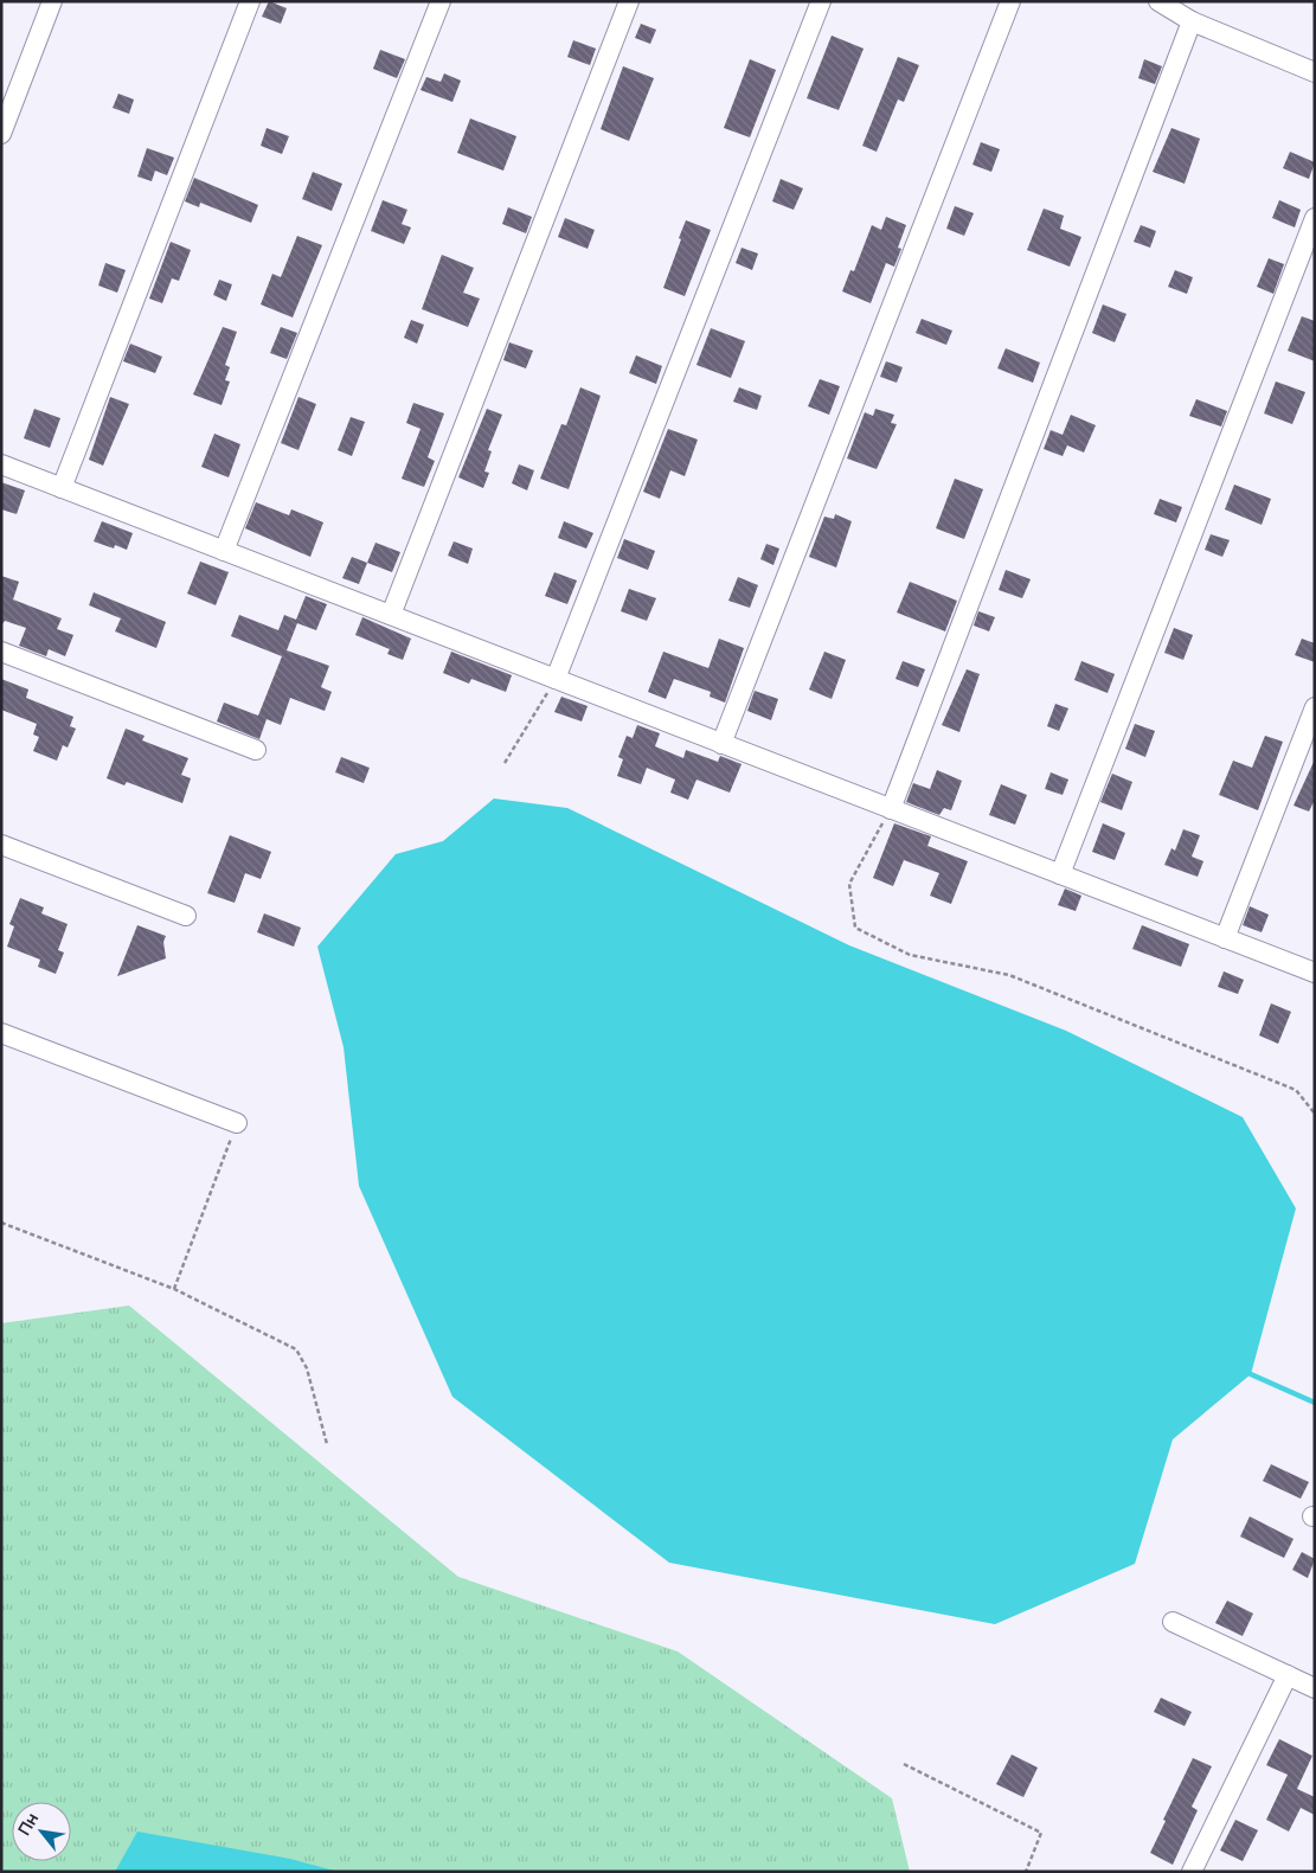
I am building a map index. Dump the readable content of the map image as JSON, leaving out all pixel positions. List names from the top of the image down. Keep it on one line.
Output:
{"north":"top left"}
